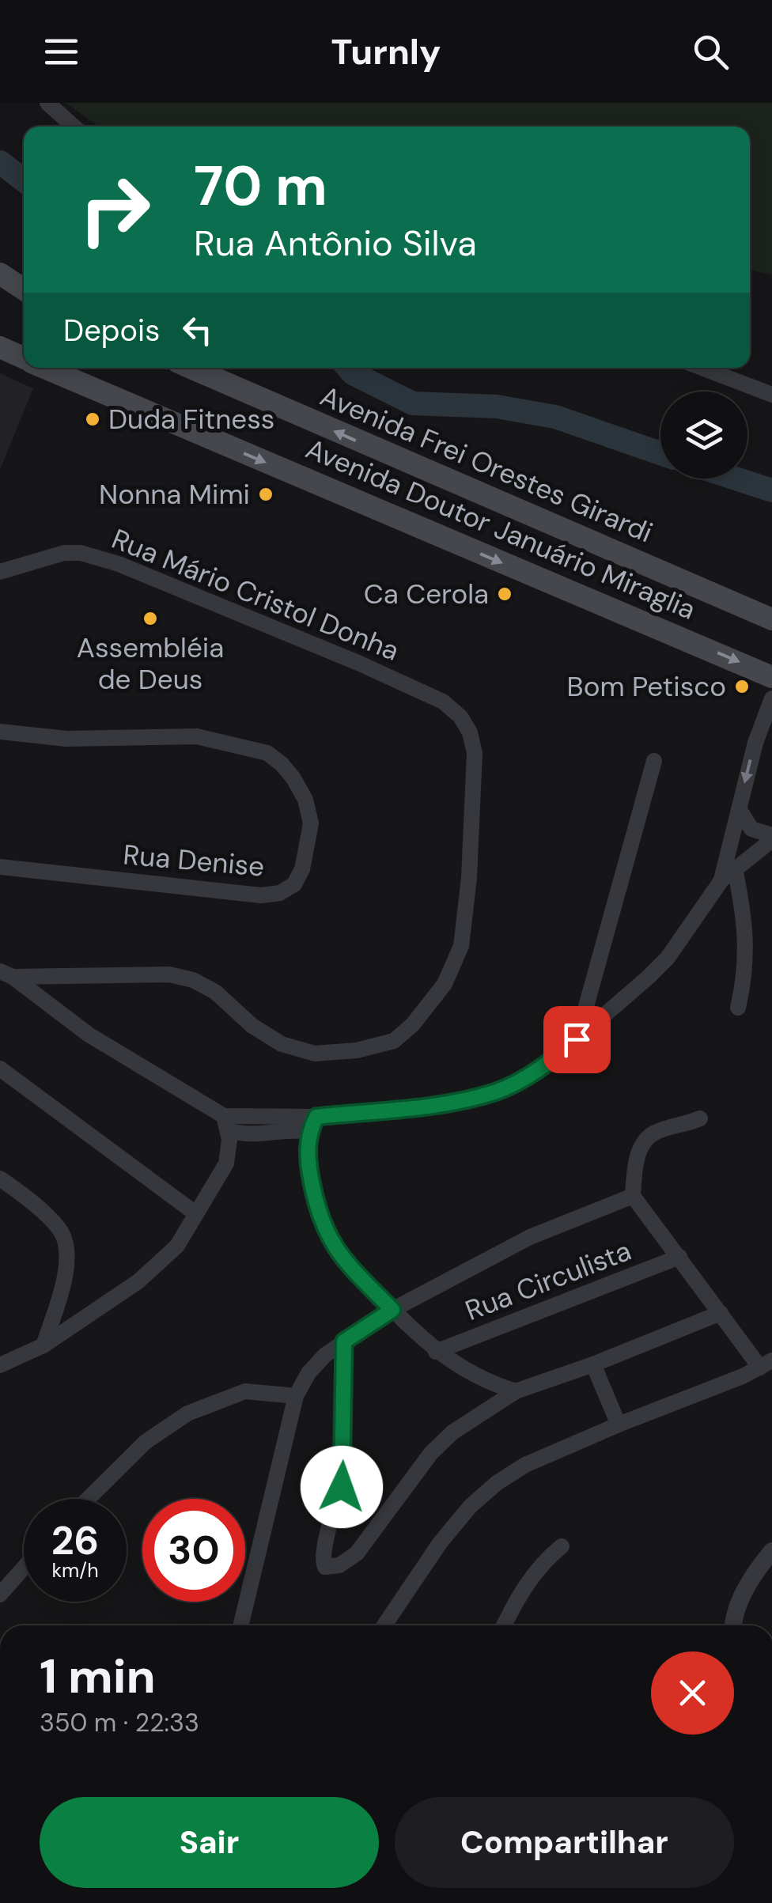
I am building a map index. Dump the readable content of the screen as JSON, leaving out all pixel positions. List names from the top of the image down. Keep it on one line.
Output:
{"streets":{"main road":["Avenida Frei Orestes Girardi","Avenida Doutor Januário Miraglia"],"street":["Rua Mário Cristol Donha","Rua Denise","Rua Circulista"]},"one_way":["Avenida Frei Orestes Girardi","Avenida Doutor Januário Miraglia"],"places":["Duda Fitness","Nonna Mimi","Ca Cerola","Assembléia de Deus","Bom Petisco"],"page":{"header":"Turnly","turn":["70 m","Rua Antônio Silva"],"then":"Depois","speed":"26 km/h","limit":"30","heading":["1 min","350 m · 22:33"],"buttons":["Sair","Compartilhar"]}}
